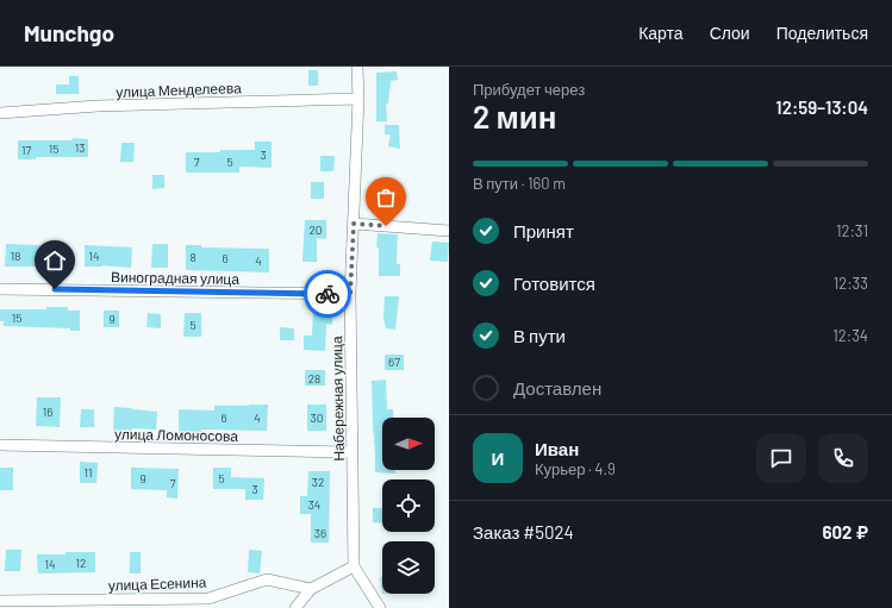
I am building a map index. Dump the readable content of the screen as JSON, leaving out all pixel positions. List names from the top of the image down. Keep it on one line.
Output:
{"streets":{"street":["улица Менделеева","Виноградная улица","Набережная улица","улица Ломоносова","улица Есенина"]},"crossings":[["улица Менделеева","Набережная улица"],["Виноградная улица","Набережная улица"],["Набережная улица","улица Ломоносова"]],"house_numbers":["13","15","17","3","7","5","20","18","14","8","6","4","15","9","5","67","28","16","6","4","30","11","9","5","32","7","3","34","36","12","14"],"north":"right","page":{"header":"Munchgo","nav":["Карта","Слои","Поделиться"],"heading":["2 мин","Прибудет через","12:59–13:04"],"panel":["Иван","Курьер · 4.9","Заказ #5024","602 ₽"],"bar":"В пути · 160 m","list":[["Принят","12:31"],["Готовится","12:33"],["В пути","12:34"],"Доставлен"],"round":"И"}}
